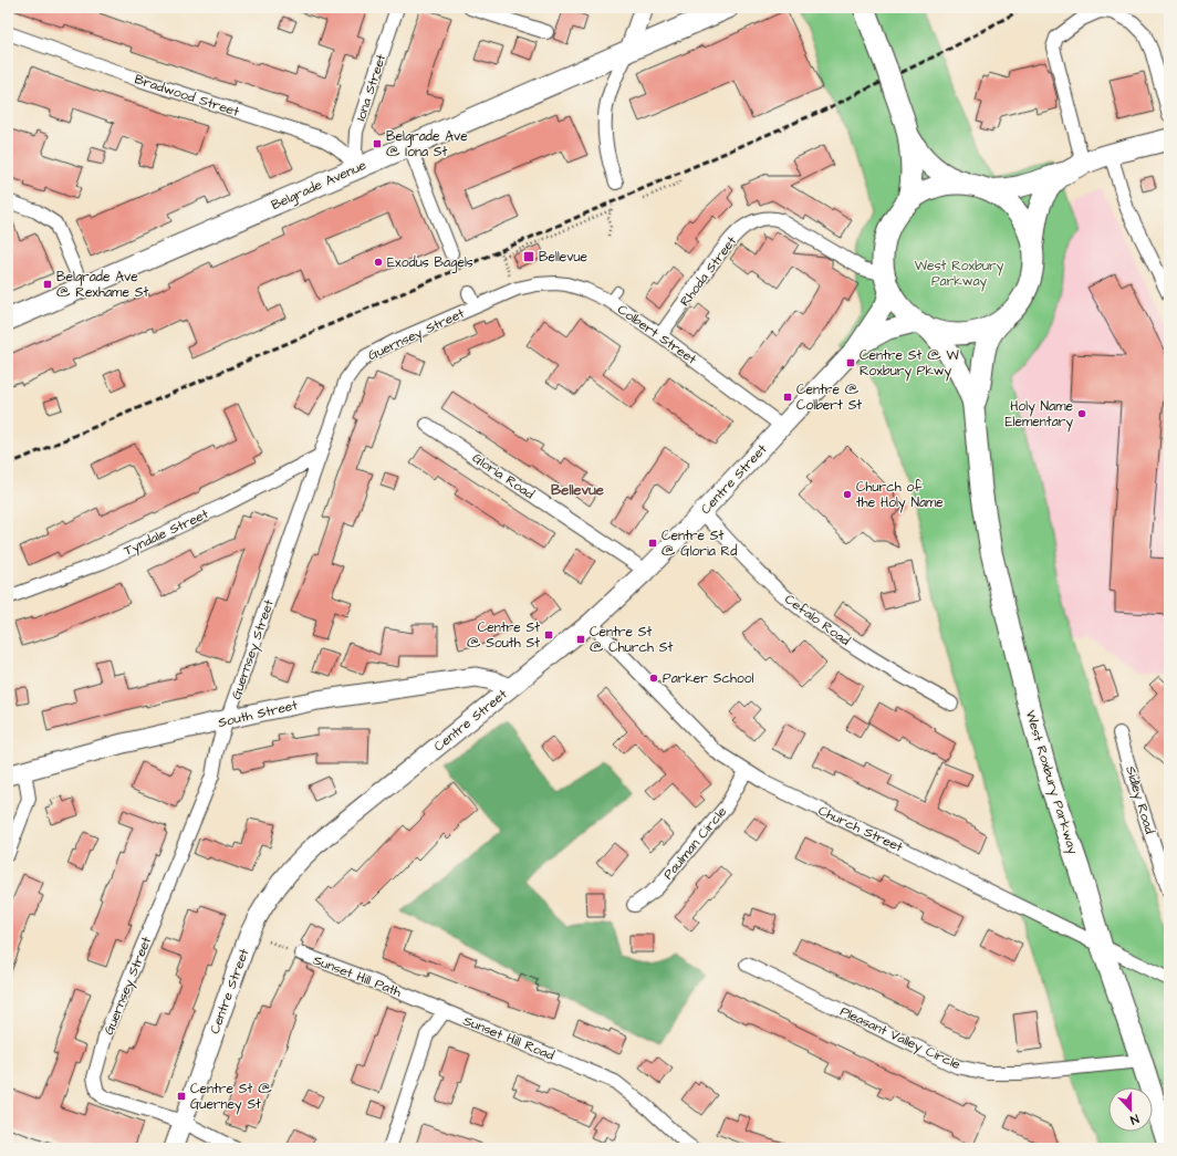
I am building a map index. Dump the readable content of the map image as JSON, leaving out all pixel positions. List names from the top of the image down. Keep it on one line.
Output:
{"streets":{"main road":["Belgrade Avenue","Centre Street","South Street","West Roxbury Parkway"],"street":["Iona Street","Bradwood Street","Rhoda Street","Guernsey Street","Colbert Street","Gloria Road","Tyndale Street","Cefalo Road","Sidley Road","Church Street","Paulman Circle","Sunset Hill Path","Sunset Hill Road","Pleasant Valley Circle"]},"crossings":[["Iona Street","Bradwood Street"],["Iona Street","Belgrade Avenue"],["Bradwood Street","Belgrade Avenue"],["Rhoda Street","Colbert Street"],["Rhoda Street","Centre Street"],["Rhoda Street","West Roxbury Parkway"],["Guernsey Street","Colbert Street"],["Guernsey Street","Centre Street"],["Guernsey Street","Tyndale Street"],["Guernsey Street","South Street"],["Colbert Street","Centre Street"],["Gloria Road","Centre Street"],["Centre Street","Cefalo Road"],["Centre Street","South Street"],["Centre Street","West Roxbury Parkway"],["Centre Street","Church Street"],["West Roxbury Parkway","Church Street"],["West Roxbury Parkway","Pleasant Valley Circle"],["Church Street","Paulman Circle"],["Sunset Hill Path","Sunset Hill Road"]],"districts":["Bellevue"],"parks":["West Roxbury Parkway"],"places":{"transit":["Belgrade Ave @ Iona St","Bellevue","Belgrade Ave @ Rexhame St","Centre St @ W Roxbury Pkwy","Centre @ Colbert St","Centre St @ Gloria Rd","Centre St @ South St","Centre St @ Church St","Centre St @ Guerney St"],"other":["Exodus Bagels","Holy Name Elementary","Church of the Holy Name","Parker School"]},"north":"bottom"}
